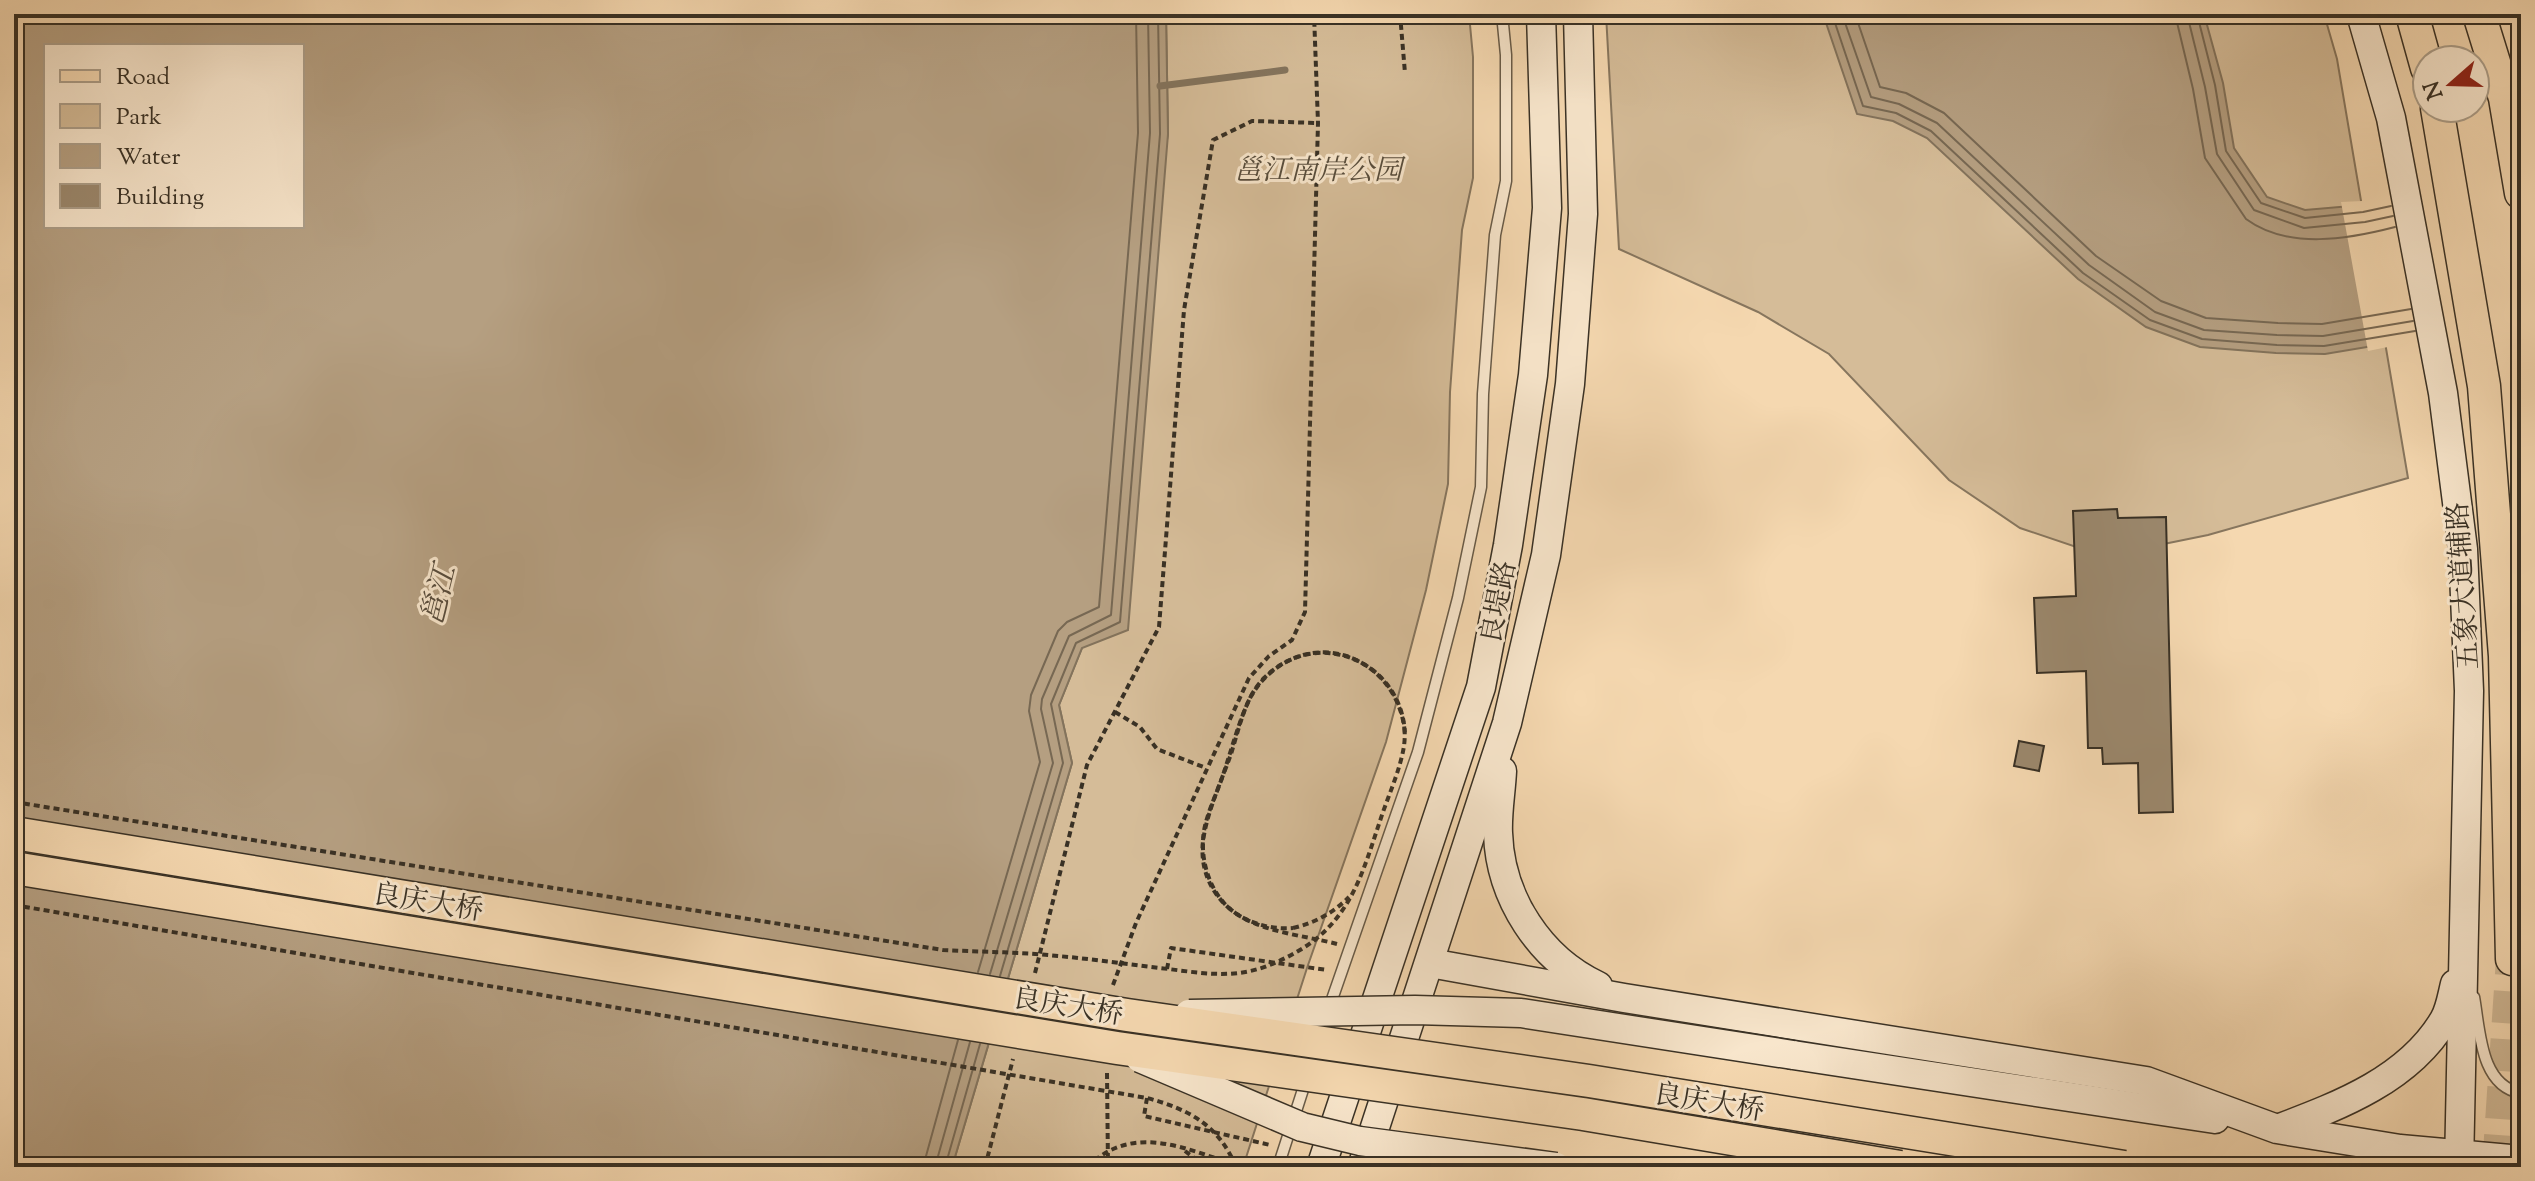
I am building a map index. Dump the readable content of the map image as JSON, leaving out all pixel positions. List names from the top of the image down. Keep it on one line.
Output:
{"streets":{"main road":["五象大道辅路","良堤路","良庆大桥"]},"water":["邕江"],"parks":["邕江南岸公园"],"legend":["Road","Park","Water","Building"],"north":"left"}
